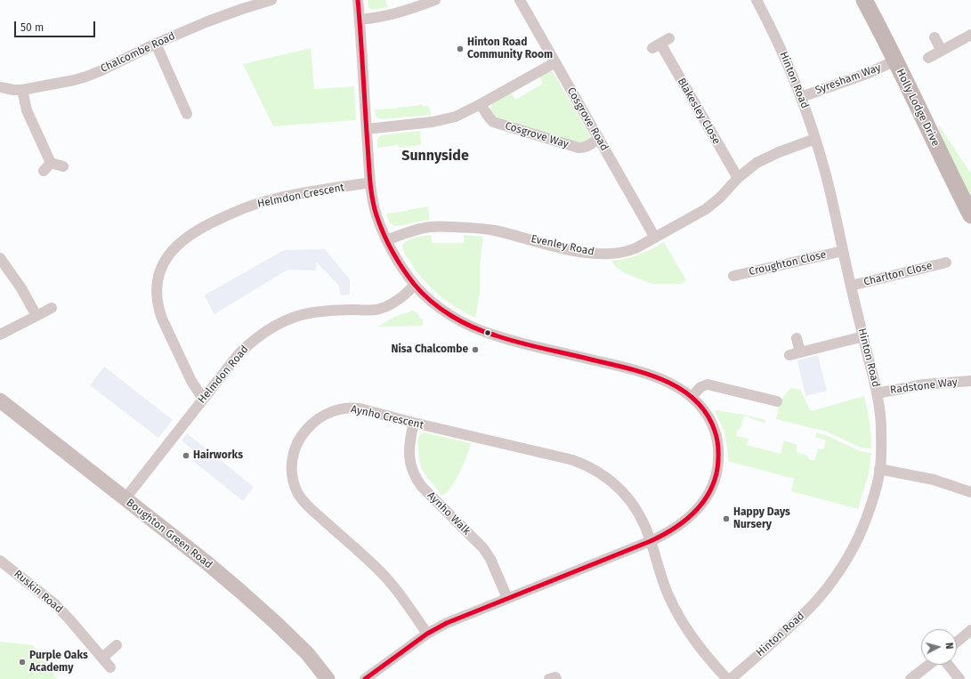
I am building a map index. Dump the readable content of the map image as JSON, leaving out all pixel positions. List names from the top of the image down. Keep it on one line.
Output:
{"streets":{"main road":["Holly Lodge Drive"],"street":["Chalcombe Road","Syresham Way","Hinton Road","Blakesley Close","Cosgrove Road","Cosgrove Way","Helmdon Crescent","Evenley Road","Croughton Close","Charlton Close","Helmdon Road","Radstone Way","Aynho Crescent","Aynho Walk","Boughton Green Road","Ruskin Road"]},"crossings":[["Syresham Way","Hinton Road"],["Syresham Way","Holly Lodge Drive"],["Hinton Road","Evenley Road"],["Hinton Road","Croughton Close"],["Hinton Road","Charlton Close"],["Hinton Road","Radstone Way"],["Blakesley Close","Evenley Road"],["Cosgrove Road","Cosgrove Way"],["Cosgrove Road","Evenley Road"],["Helmdon Crescent","Helmdon Road"],["Helmdon Road","Boughton Green Road"],["Aynho Crescent","Aynho Walk"]],"districts":["Sunnyside"],"places":["Hinton Road Community Room","Nisa Chalcombe","Hairworks","Happy Days Nursery","Purple Oaks Academy"],"scale_bar":"50 m","north":"right"}
